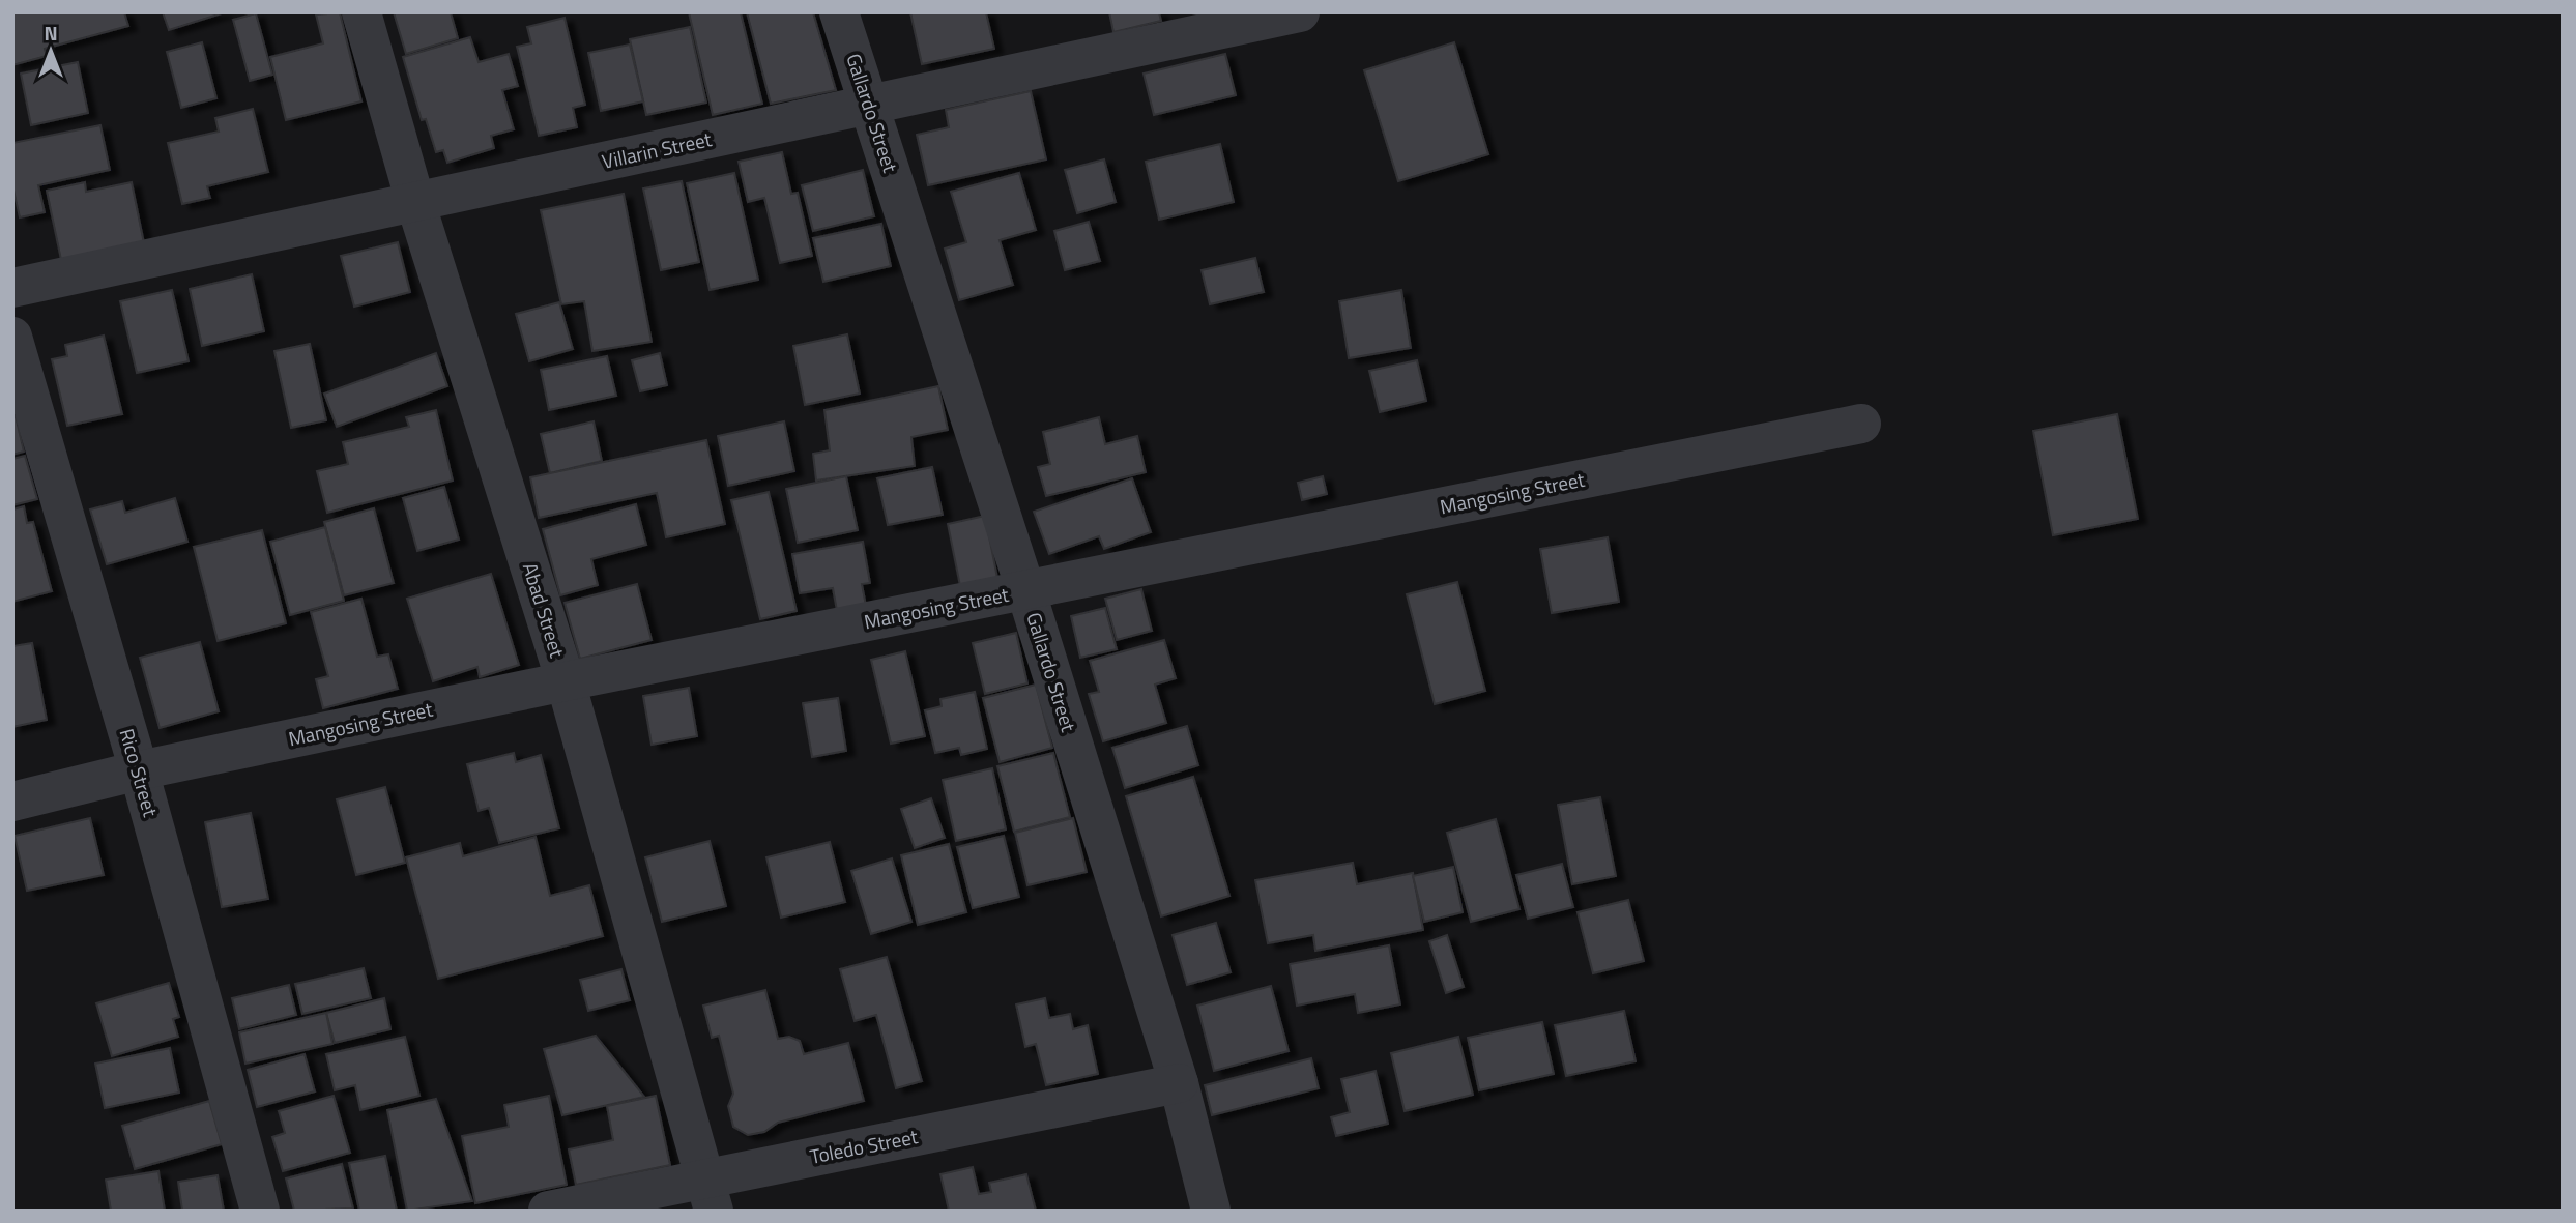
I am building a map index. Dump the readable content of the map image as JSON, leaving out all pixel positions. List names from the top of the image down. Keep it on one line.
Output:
{"streets":{"street":["Gallardo Street","Villarin Street","Mangosing Street","Abad Street","Rico Street","Toledo Street"]},"crossings":[["Gallardo Street","Villarin Street"],["Gallardo Street","Mangosing Street"],["Gallardo Street","Toledo Street"],["Villarin Street","Abad Street"],["Mangosing Street","Abad Street"],["Mangosing Street","Rico Street"],["Abad Street","Toledo Street"]],"north":"top"}
